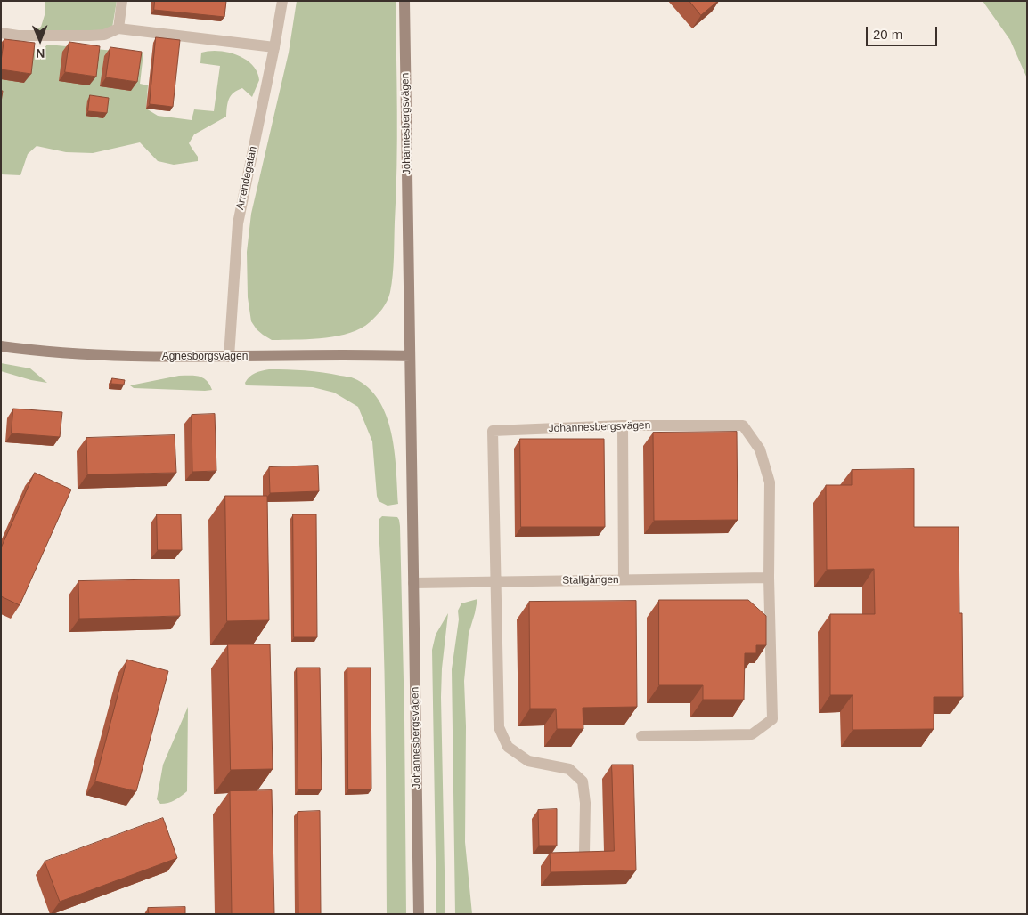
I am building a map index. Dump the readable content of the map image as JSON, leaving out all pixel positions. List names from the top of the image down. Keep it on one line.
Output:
{"streets":{"street":["Johannesbergsvägen","Arrendegatan","Agnesborgsvägen","Stallgången"]},"crossings":[["Johannesbergsvägen","Agnesborgsvägen"],["Johannesbergsvägen","Stallgången"],["Arrendegatan","Agnesborgsvägen"]],"scale_bar":"20 m","north":"bottom"}
